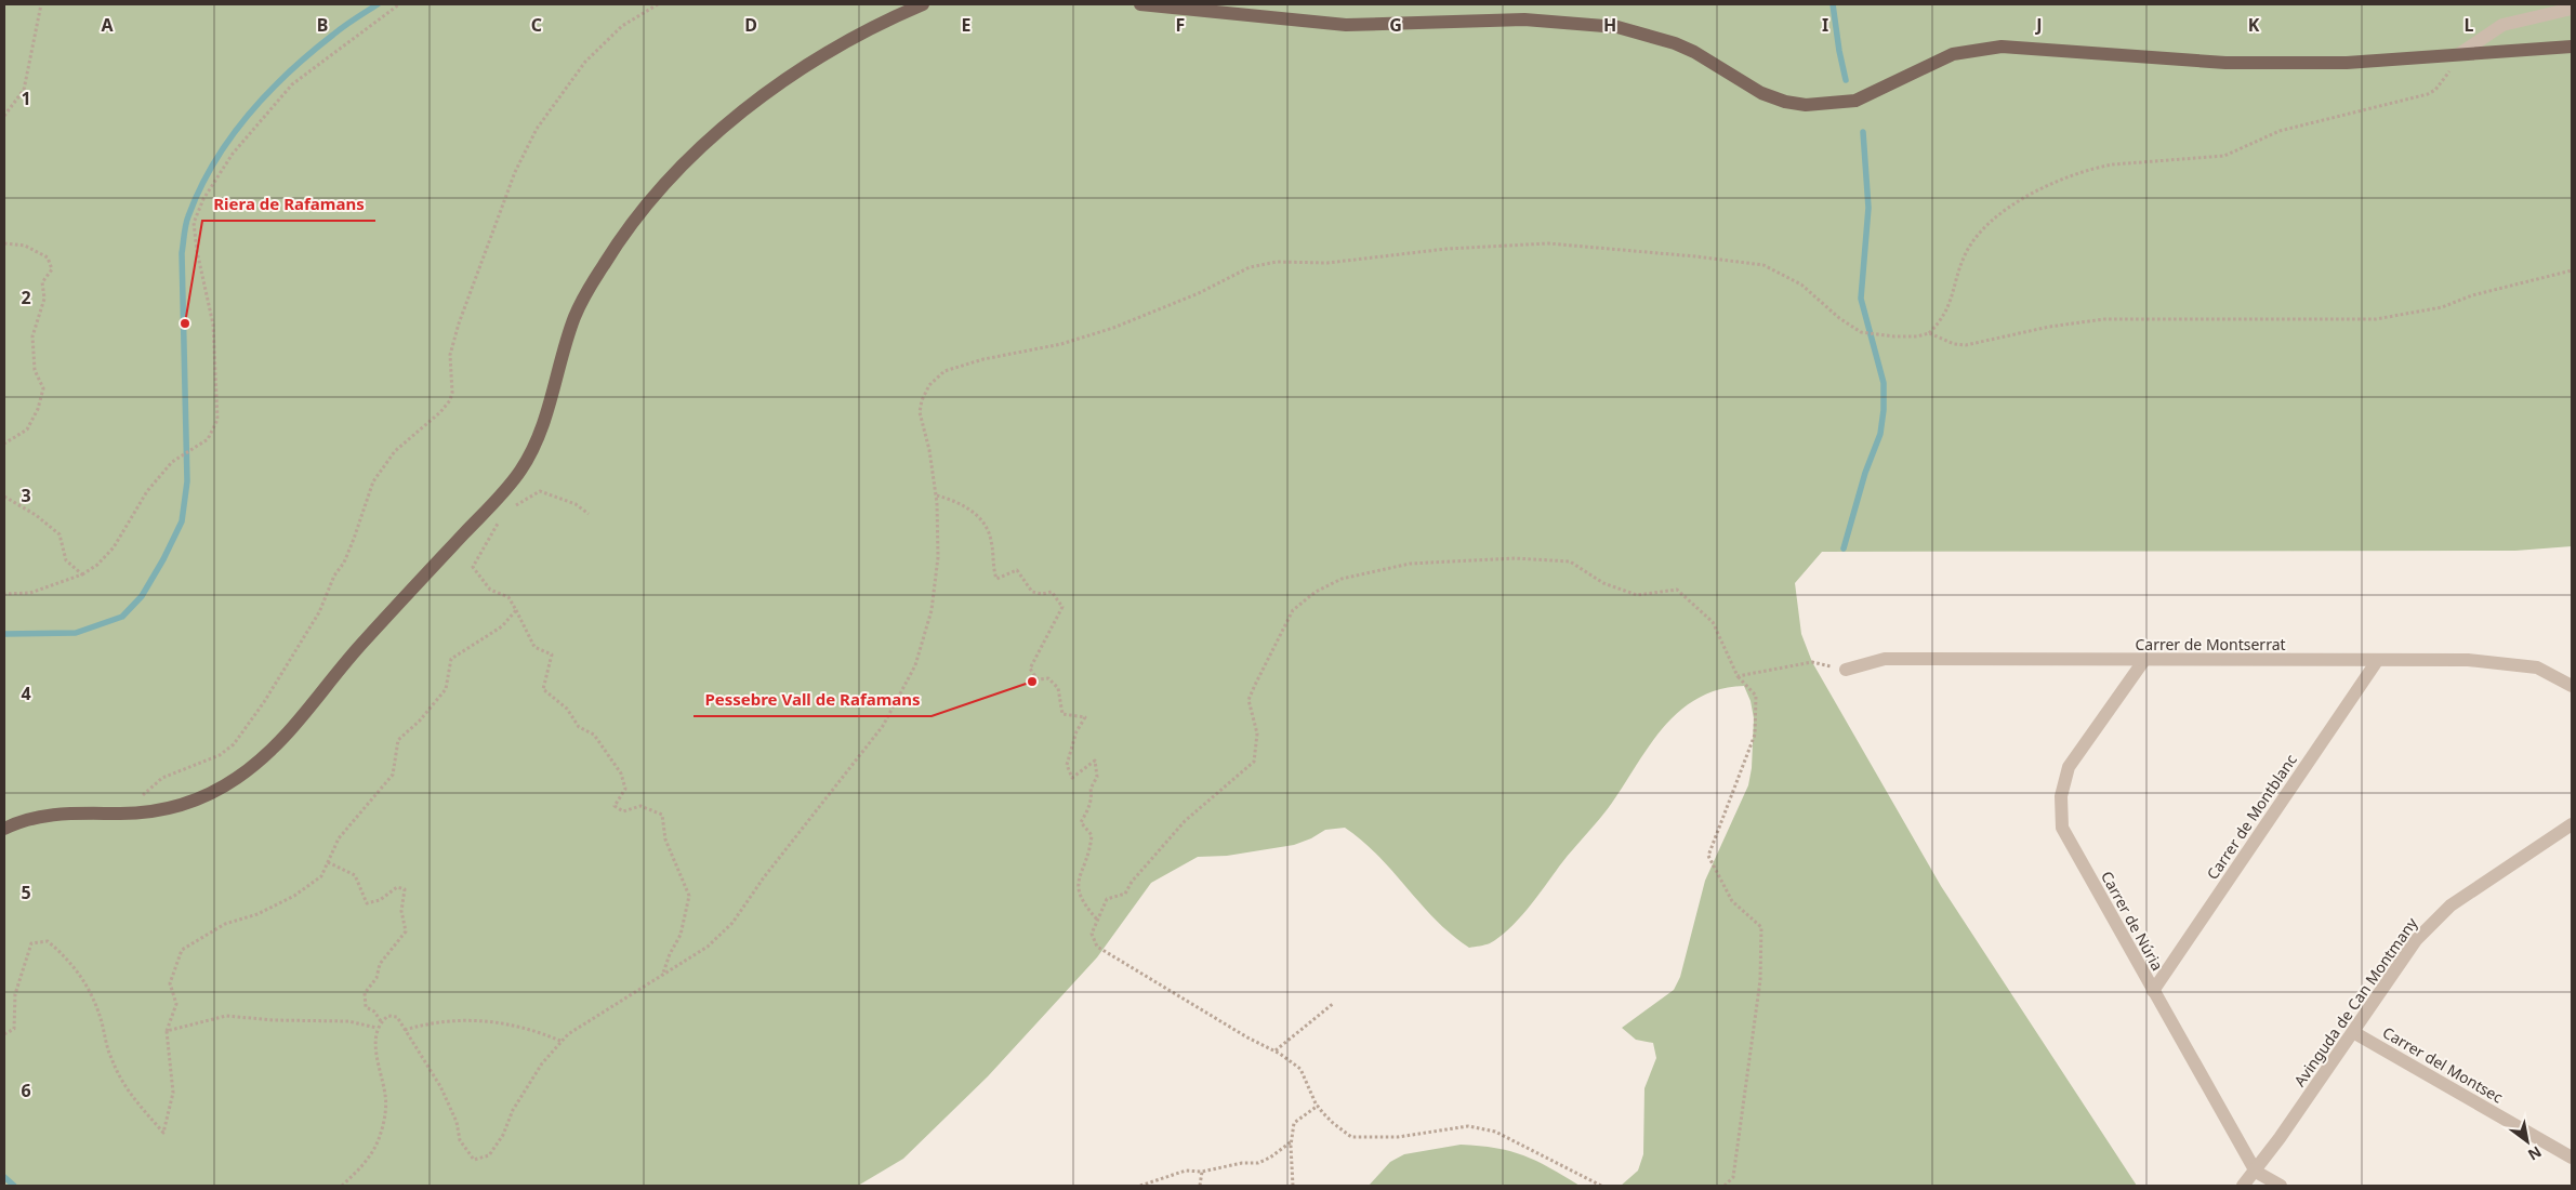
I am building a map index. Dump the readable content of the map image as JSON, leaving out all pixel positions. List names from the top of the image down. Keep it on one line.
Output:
{"streets":{"street":["Carrer de Montserrat","Carrer de Montblanc","Carrer de Núria","Avinguda de Can Montmany","Carrer del Montsec"]},"crossings":[["Carrer de Montserrat","Carrer de Montblanc"],["Carrer de Montserrat","Carrer de Núria"],["Carrer de Montblanc","Carrer de Núria"],["Carrer de Núria","Avinguda de Can Montmany"],["Avinguda de Can Montmany","Carrer del Montsec"]],"places":["Riera de Rafamans","Pessebre Vall de Rafamans"],"north":"bottom right","grid":{"columns":["A","B","C","D","E","F","G","H","I","J","K","L"],"rows":["1","2","3","4","5","6"]}}
